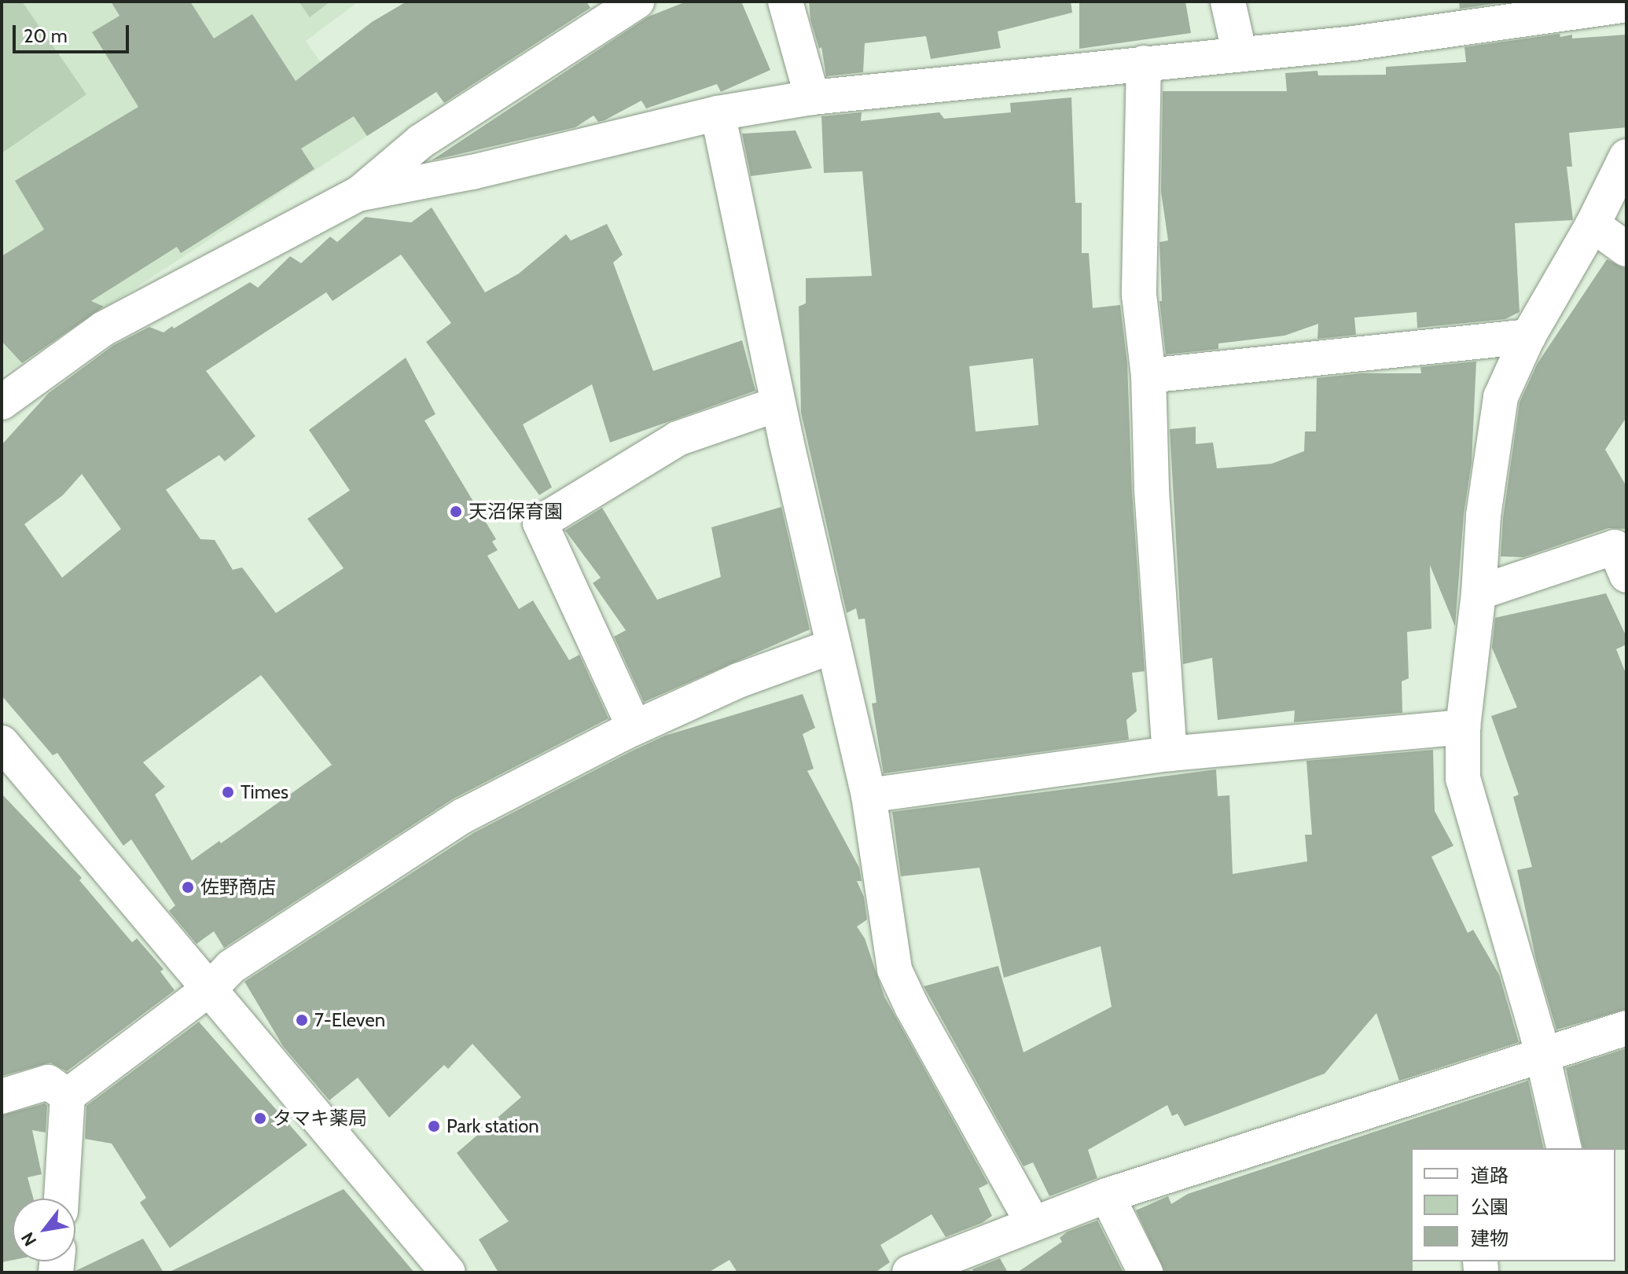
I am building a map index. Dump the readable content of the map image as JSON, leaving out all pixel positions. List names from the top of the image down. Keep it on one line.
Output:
{"places":["天沼保育園","Times","佐野商店","7-Eleven","タマキ薬局","Park station"],"legend":["道路","公園","建物"],"scale_bar":"20 m","north":"bottom left"}
